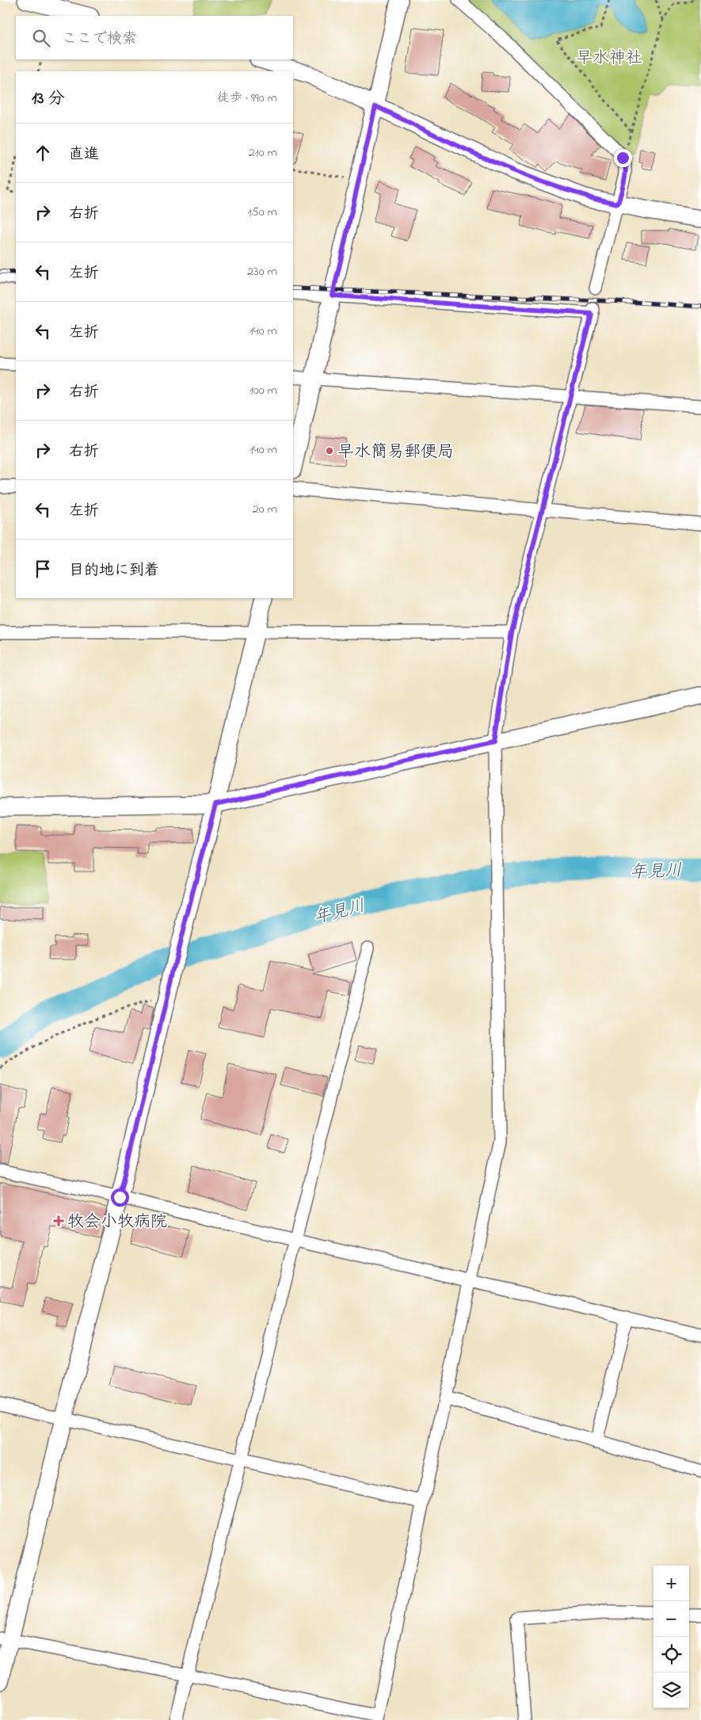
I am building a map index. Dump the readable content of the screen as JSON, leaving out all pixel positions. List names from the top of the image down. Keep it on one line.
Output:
{"water":["年見川"],"parks":["早水神社"],"places":{"other":["早水簡易郵便局"],"health":["牧会小牧病院"]},"page":{"search":"ここで検索","heading":["13 分","徒歩 · 990 m"],"list":[["直進","210 m"],["右折","150 m"],["左折","230 m"],["左折","140 m"],["右折","100 m"],["右折","140 m"],["左折","20 m"],"目的地に到着"],"map_buttons":["+","−"]}}
